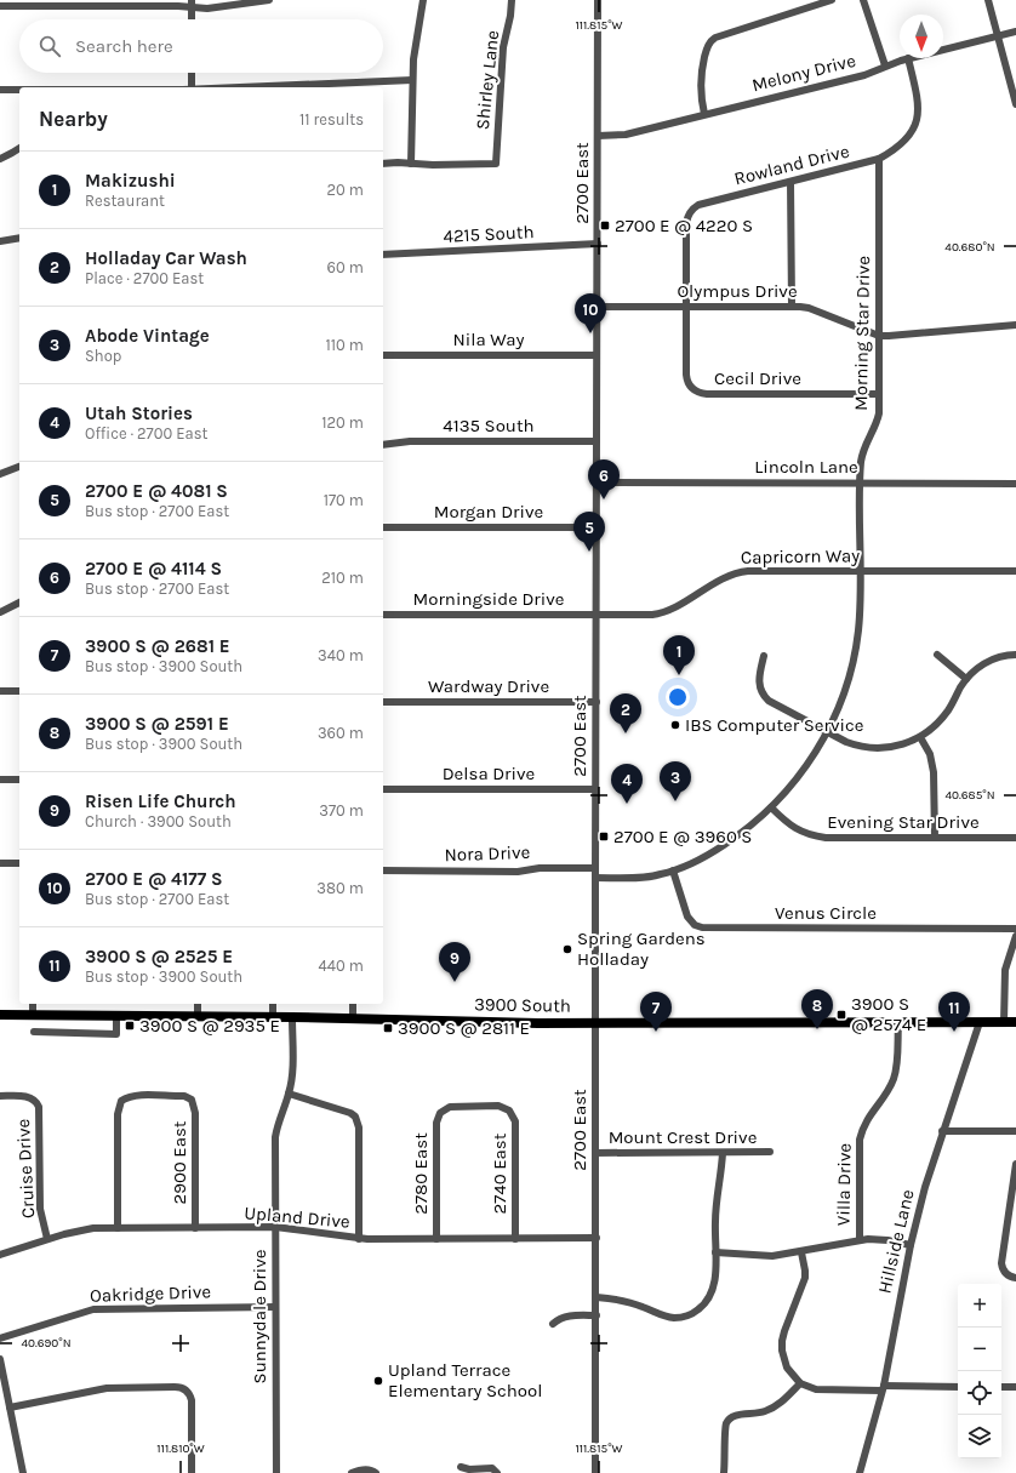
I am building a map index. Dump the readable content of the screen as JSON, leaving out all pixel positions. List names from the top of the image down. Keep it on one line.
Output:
{"streets":{"main road":["3900 South"],"street":["Melony Drive","Shirley Lane","Rowland Drive","2700 East","4215 South","Olympus Drive","Morning Star Drive","Nila Way","Cecil Drive","4135 South","Lincoln Lane","Morgan Drive","Capricorn Way","Morningside Drive","Wardway Drive","Delsa Drive","Evening Star Drive","Nora Drive","Venus Circle","Mount Crest Drive","2900 East","Cruise Drive","2780 East","2740 East","Villa Drive","Upland Drive","Hillside Lane","Oakridge Drive","Sunnydale Drive"]},"crossings":[["Melony Drive","Rowland Drive"],["Melony Drive","2700 East"],["Rowland Drive","Olympus Drive"],["Rowland Drive","Morning Star Drive"],["Rowland Drive","Cecil Drive"],["2700 East","4215 South"],["2700 East","Olympus Drive"],["2700 East","Morning Star Drive"],["2700 East","Nila Way"],["2700 East","4135 South"],["2700 East","Lincoln Lane"],["2700 East","Morgan Drive"],["2700 East","Capricorn Way"],["2700 East","Morningside Drive"],["2700 East","Wardway Drive"],["2700 East","Delsa Drive"],["2700 East","Nora Drive"],["2700 East","3900 South"],["2700 East","Mount Crest Drive"],["2700 East","Upland Drive"],["Olympus Drive","Morning Star Drive"],["Olympus Drive","Cecil Drive"],["Morning Star Drive","Cecil Drive"],["Morning Star Drive","Lincoln Lane"],["Morning Star Drive","Capricorn Way"],["Morning Star Drive","Evening Star Drive"],["Morning Star Drive","Venus Circle"],["Capricorn Way","Morningside Drive"],["3900 South","Villa Drive"],["3900 South","Hillside Lane"],["3900 South","Sunnydale Drive"],["2900 East","Upland Drive"],["Cruise Drive","Upland Drive"],["2780 East","2740 East"],["2780 East","Upland Drive"],["2740 East","Upland Drive"],["Upland Drive","Sunnydale Drive"],["Oakridge Drive","Sunnydale Drive"]],"places":{"transit":["2700 E @ 4220 S","2700 E @ 3960 S","3900 S @ 2574 E","3900 S @ 2935 E","3900 S @ 2811 E"],"other":["IBS Computer Service","Spring Gardens Holladay","Upland Terrace Elementary School"]},"north":"bottom","page":{"search":"Search here","heading":["Nearby","11 results"],"list":[{"mark":"1","name":"Makizushi","note":"Restaurant","value":"20 m"},{"mark":"2","name":"Holladay Car Wash","note":"Place · 2700 East","value":"60 m"},{"mark":"3","name":"Abode Vintage","note":"Shop","value":"110 m"},{"mark":"4","name":"Utah Stories","note":"Office · 2700 East","value":"120 m"},{"mark":"5","name":"2700 E @ 4081 S","note":"Bus stop · 2700 East","value":"170 m"},{"mark":"6","name":"2700 E @ 4114 S","note":"Bus stop · 2700 East","value":"210 m"},{"mark":"7","name":"3900 S @ 2681 E","note":"Bus stop · 3900 South","value":"340 m"},{"mark":"8","name":"3900 S @ 2591 E","note":"Bus stop · 3900 South","value":"360 m"},{"mark":"9","name":"Risen Life Church","note":"Church · 3900 South","value":"370 m"},{"mark":"10","name":"2700 E @ 4177 S","note":"Bus stop · 2700 East","value":"380 m"},{"mark":"11","name":"3900 S @ 2525 E","note":"Bus stop · 3900 South","value":"440 m"}],"pins":["10","6","5","1","2","3","4","9","8","7","11"],"map_buttons":["+","−"]},"coordinates":["111.815°W","40.680°N","40.685°N","40.690°N","111.810°W"]}
